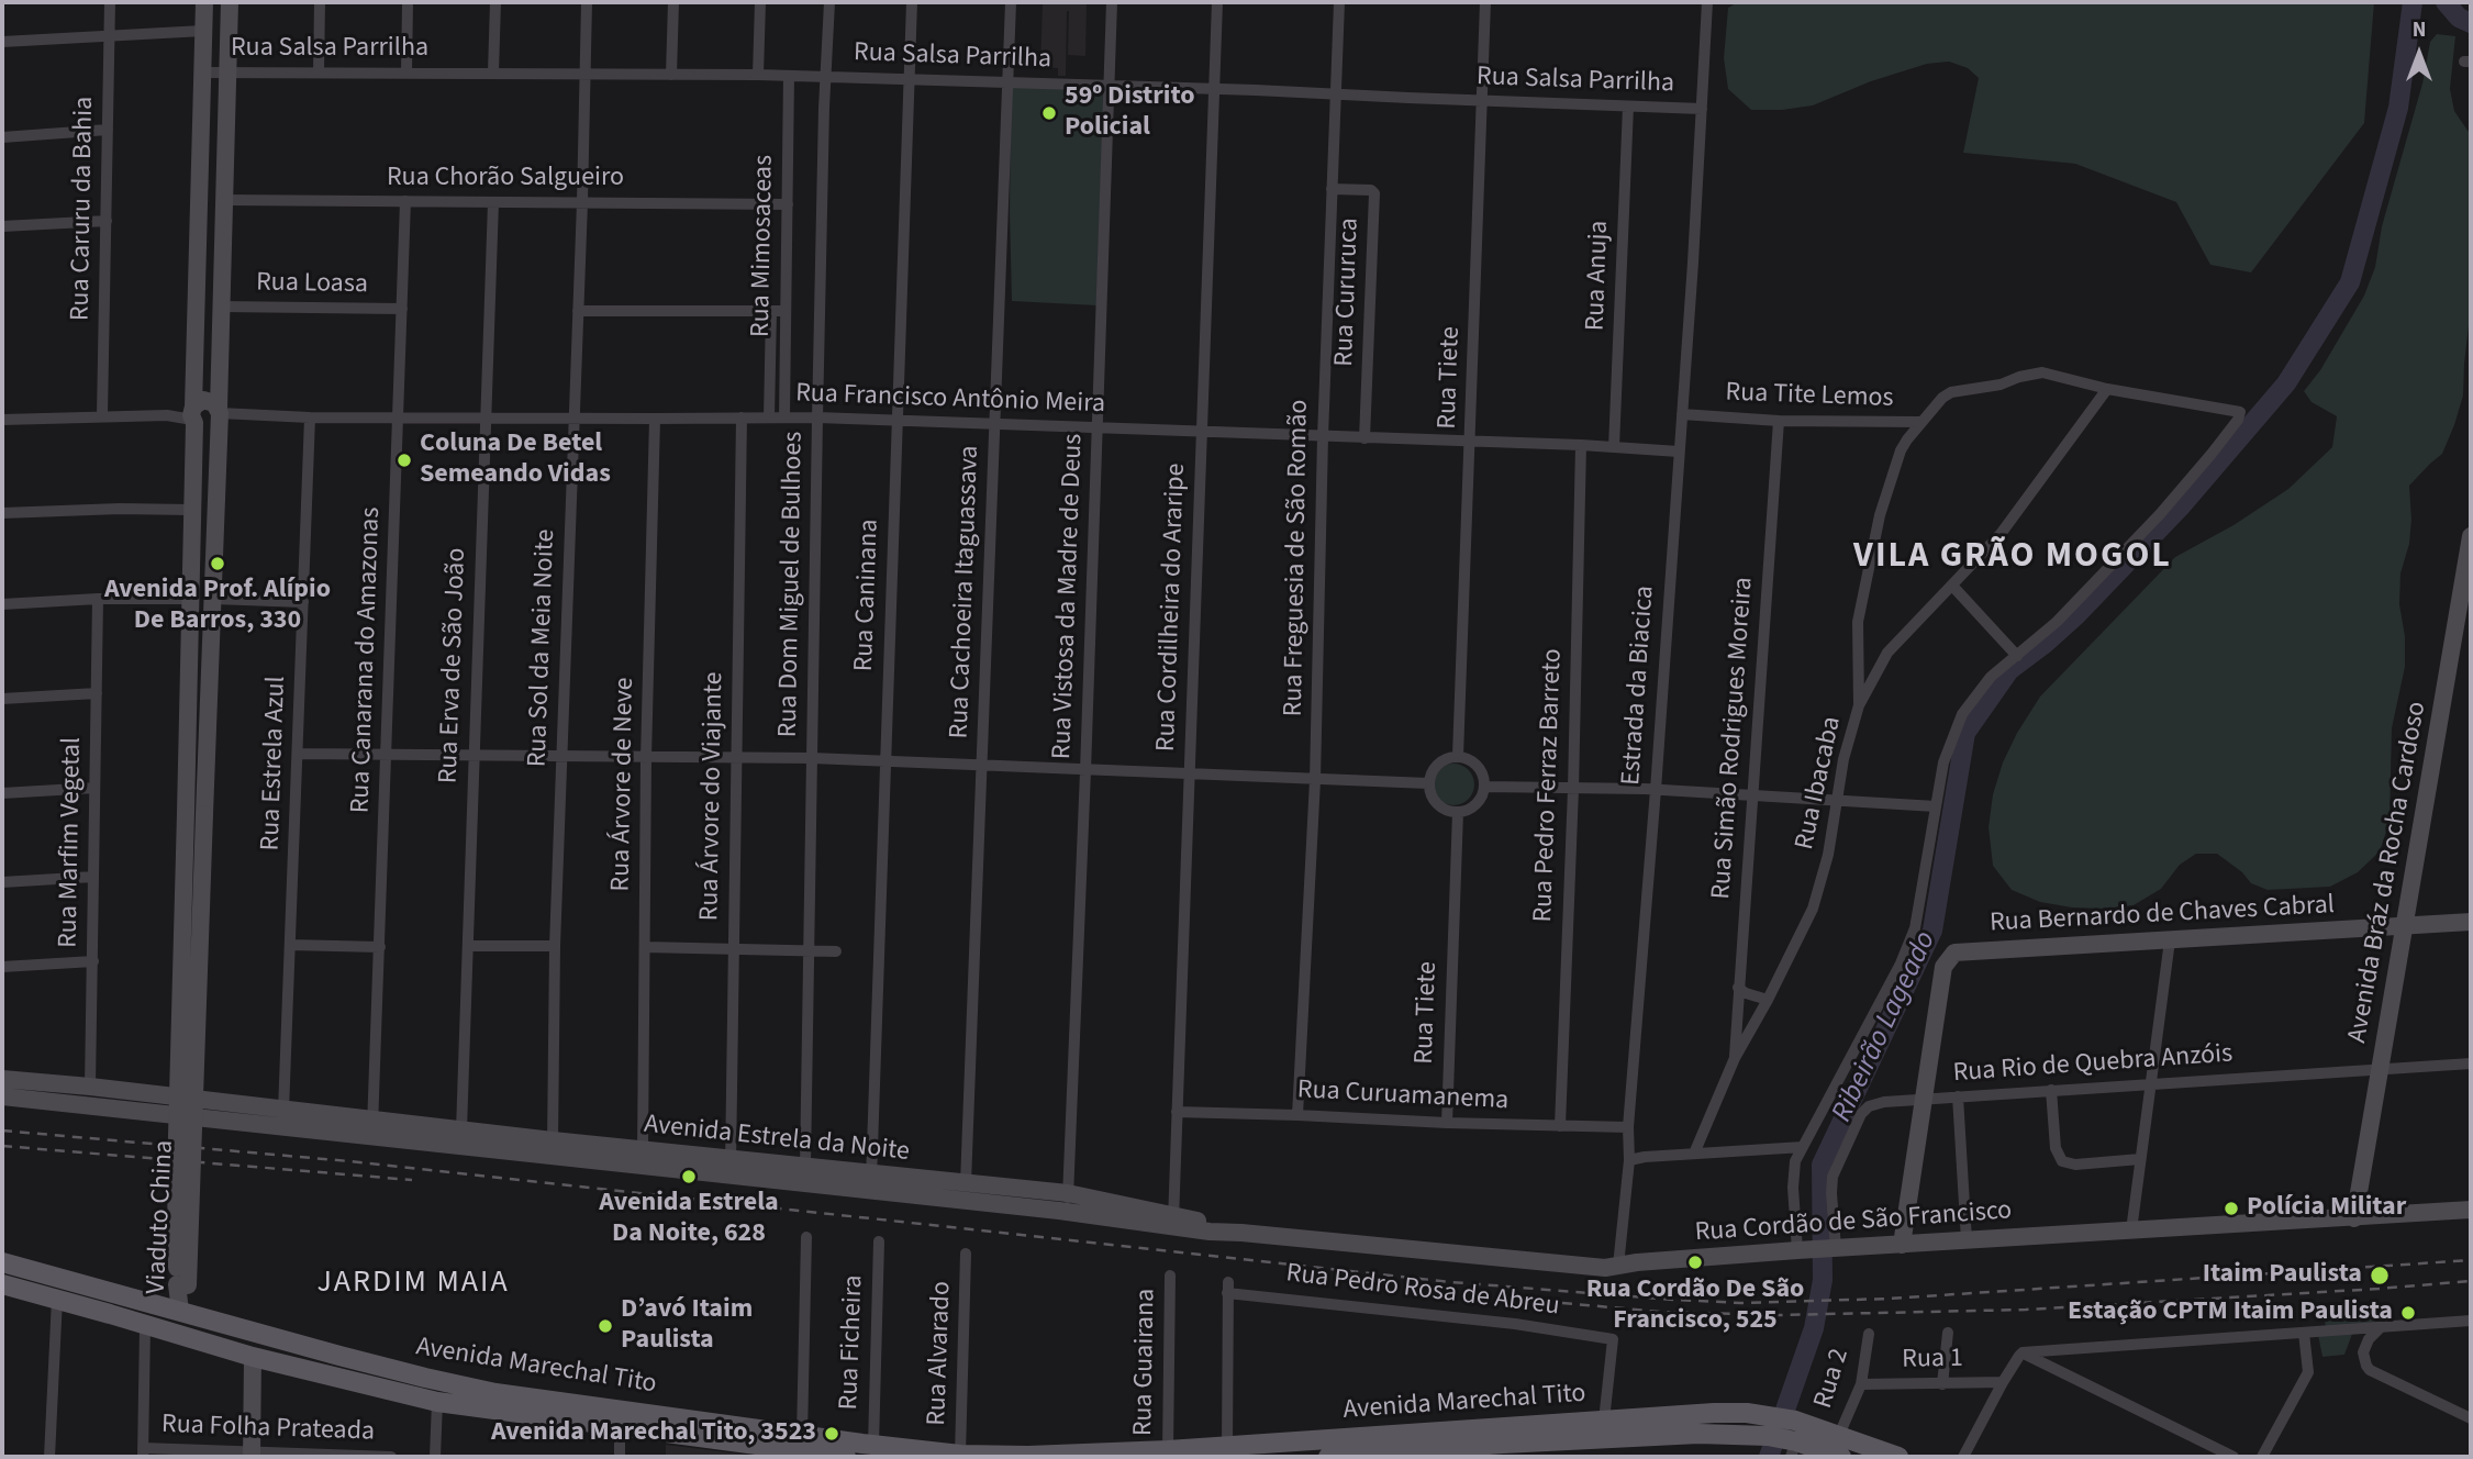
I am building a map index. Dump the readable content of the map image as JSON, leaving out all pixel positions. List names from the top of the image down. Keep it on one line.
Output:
{"streets":{"main road":["Avenida Marechal Tito"],"street":["Rua Salsa Parrilha","Rua Chorão Salgueiro","Rua Caruru da Bahia","Rua Mimosaceas","Rua Anuja","Rua Loasa","Rua Cururuca","Rua Tiete","Rua Tite Lemos","Rua Francisco Antônio Meira","Rua Freguesia de São Romão","Rua Dom Miguel de Bulhoes","Rua Cachoeira Itaguassava","Rua Caninana","Rua Vistosa da Madre de Deus","Rua Cordilheira do Araripe","Rua Sol da Meia Noite","Rua Canarana do Amazonas","Rua Erva de São João","Estrada da Biacica","Rua Simão Rodrigues Moreira","Rua Estrela Azul","Rua Ibacaba","Rua Árvore de Neve","Rua Pedro Ferraz Barreto","Rua Árvore do Viajante","Rua Marfim Vegetal","Avenida Bráz da Rocha Cardoso","Rua Bernardo de Chaves Cabral","Rua Rio de Quebra Anzóis","Rua Curuamanema","Avenida Estrela da Noite","Viaduto China","Rua Cordão de São Francisco","Rua Pedro Rosa de Abreu","Rua Ficheira","Rua Alvarado","Rua 1","Rua Guairana","Rua 2","Rua Folha Prateada"]},"crossings":[["Rua Salsa Parrilha","Rua Mimosaceas"],["Rua Salsa Parrilha","Rua Anuja"],["Rua Salsa Parrilha","Rua Tiete"],["Rua Salsa Parrilha","Rua Freguesia de São Romão"],["Rua Salsa Parrilha","Rua Dom Miguel de Bulhoes"],["Rua Salsa Parrilha","Rua Cachoeira Itaguassava"],["Rua Salsa Parrilha","Rua Caninana"],["Rua Salsa Parrilha","Rua Vistosa da Madre de Deus"],["Rua Salsa Parrilha","Rua Cordilheira do Araripe"],["Rua Salsa Parrilha","Rua Sol da Meia Noite"],["Rua Salsa Parrilha","Estrada da Biacica"],["Rua Salsa Parrilha","Viaduto China"],["Rua Chorão Salgueiro","Rua Mimosaceas"],["Rua Chorão Salgueiro","Rua Sol da Meia Noite"],["Rua Chorão Salgueiro","Rua Canarana do Amazonas"],["Rua Chorão Salgueiro","Rua Erva de São João"],["Rua Chorão Salgueiro","Viaduto China"],["Rua Mimosaceas","Rua Francisco Antônio Meira"],["Rua Anuja","Rua Francisco Antônio Meira"],["Rua Loasa","Rua Canarana do Amazonas"],["Rua Loasa","Viaduto China"],["Rua Cururuca","Rua Francisco Antônio Meira"],["Rua Cururuca","Rua Freguesia de São Romão"],["Rua Tiete","Rua Francisco Antônio Meira"],["Rua Tiete","Rua Curuamanema"],["Rua Tite Lemos","Estrada da Biacica"],["Rua Tite Lemos","Rua Simão Rodrigues Moreira"],["Rua Tite Lemos","Rua Ibacaba"],["Rua Francisco Antônio Meira","Rua Freguesia de São Romão"],["Rua Francisco Antônio Meira","Rua Dom Miguel de Bulhoes"],["Rua Francisco Antônio Meira","Rua Cachoeira Itaguassava"],["Rua Francisco Antônio Meira","Rua Caninana"],["Rua Francisco Antônio Meira","Rua Vistosa da Madre de Deus"],["Rua Francisco Antônio Meira","Rua Cordilheira do Araripe"],["Rua Francisco Antônio Meira","Rua Sol da Meia Noite"],["Rua Francisco Antônio Meira","Rua Canarana do Amazonas"],["Rua Francisco Antônio Meira","Rua Erva de São João"],["Rua Francisco Antônio Meira","Estrada da Biacica"],["Rua Francisco Antônio Meira","Rua Estrela Azul"],["Rua Francisco Antônio Meira","Rua Árvore de Neve"],["Rua Francisco Antônio Meira","Rua Pedro Ferraz Barreto"],["Rua Francisco Antônio Meira","Rua Árvore do Viajante"],["Rua Francisco Antônio Meira","Viaduto China"],["Rua Freguesia de São Romão","Rua Curuamanema"],["Rua Dom Miguel de Bulhoes","Avenida Estrela da Noite"],["Rua Cachoeira Itaguassava","Avenida Estrela da Noite"],["Rua Caninana","Avenida Estrela da Noite"],["Rua Vistosa da Madre de Deus","Avenida Estrela da Noite"],["Rua Cordilheira do Araripe","Rua Curuamanema"],["Rua Cordilheira do Araripe","Avenida Estrela da Noite"],["Rua Cordilheira do Araripe","Rua Cordão de São Francisco"],["Rua Sol da Meia Noite","Avenida Estrela da Noite"],["Rua Canarana do Amazonas","Avenida Estrela da Noite"],["Rua Erva de São João","Avenida Estrela da Noite"],["Estrada da Biacica","Rua Curuamanema"],["Estrada da Biacica","Rua Cordão de São Francisco"],["Rua Simão Rodrigues Moreira","Rua Ibacaba"],["Rua Estrela Azul","Avenida Estrela da Noite"],["Rua Árvore de Neve","Avenida Estrela da Noite"],["Rua Pedro Ferraz Barreto","Rua Curuamanema"],["Rua Árvore do Viajante","Avenida Estrela da Noite"],["Rua Marfim Vegetal","Avenida Estrela da Noite"],["Avenida Bráz da Rocha Cardoso","Rua Bernardo de Chaves Cabral"],["Avenida Bráz da Rocha Cardoso","Rua Rio de Quebra Anzóis"],["Avenida Bráz da Rocha Cardoso","Rua Cordão de São Francisco"],["Rua Bernardo de Chaves Cabral","Rua Rio de Quebra Anzóis"],["Rua Rio de Quebra Anzóis","Rua Cordão de São Francisco"],["Avenida Estrela da Noite","Rua Cordão de São Francisco"],["Viaduto China","Avenida Marechal Tito"],["Rua Pedro Rosa de Abreu","Avenida Marechal Tito"],["Rua Ficheira","Avenida Marechal Tito"],["Rua Alvarado","Avenida Marechal Tito"],["Rua 1","Rua 2"],["Rua Guairana","Avenida Marechal Tito"],["Avenida Marechal Tito","Rua 2"]],"districts":["VILA GRÃO MOGOL","JARDIM MAIA"],"water":["Ribeirão Lageado"],"places":["59º Distrito Policial","Coluna De Betel Semeando Vidas","Avenida Prof. Alípio De Barros, 330","Avenida Estrela Da Noite, 628","Polícia Militar","Rua Cordão De São Francisco, 525","Itaim Paulista","Estação CPTM Itaim Paulista","D’avó Itaim Paulista","Avenida Marechal Tito, 3523"],"north":"top"}
